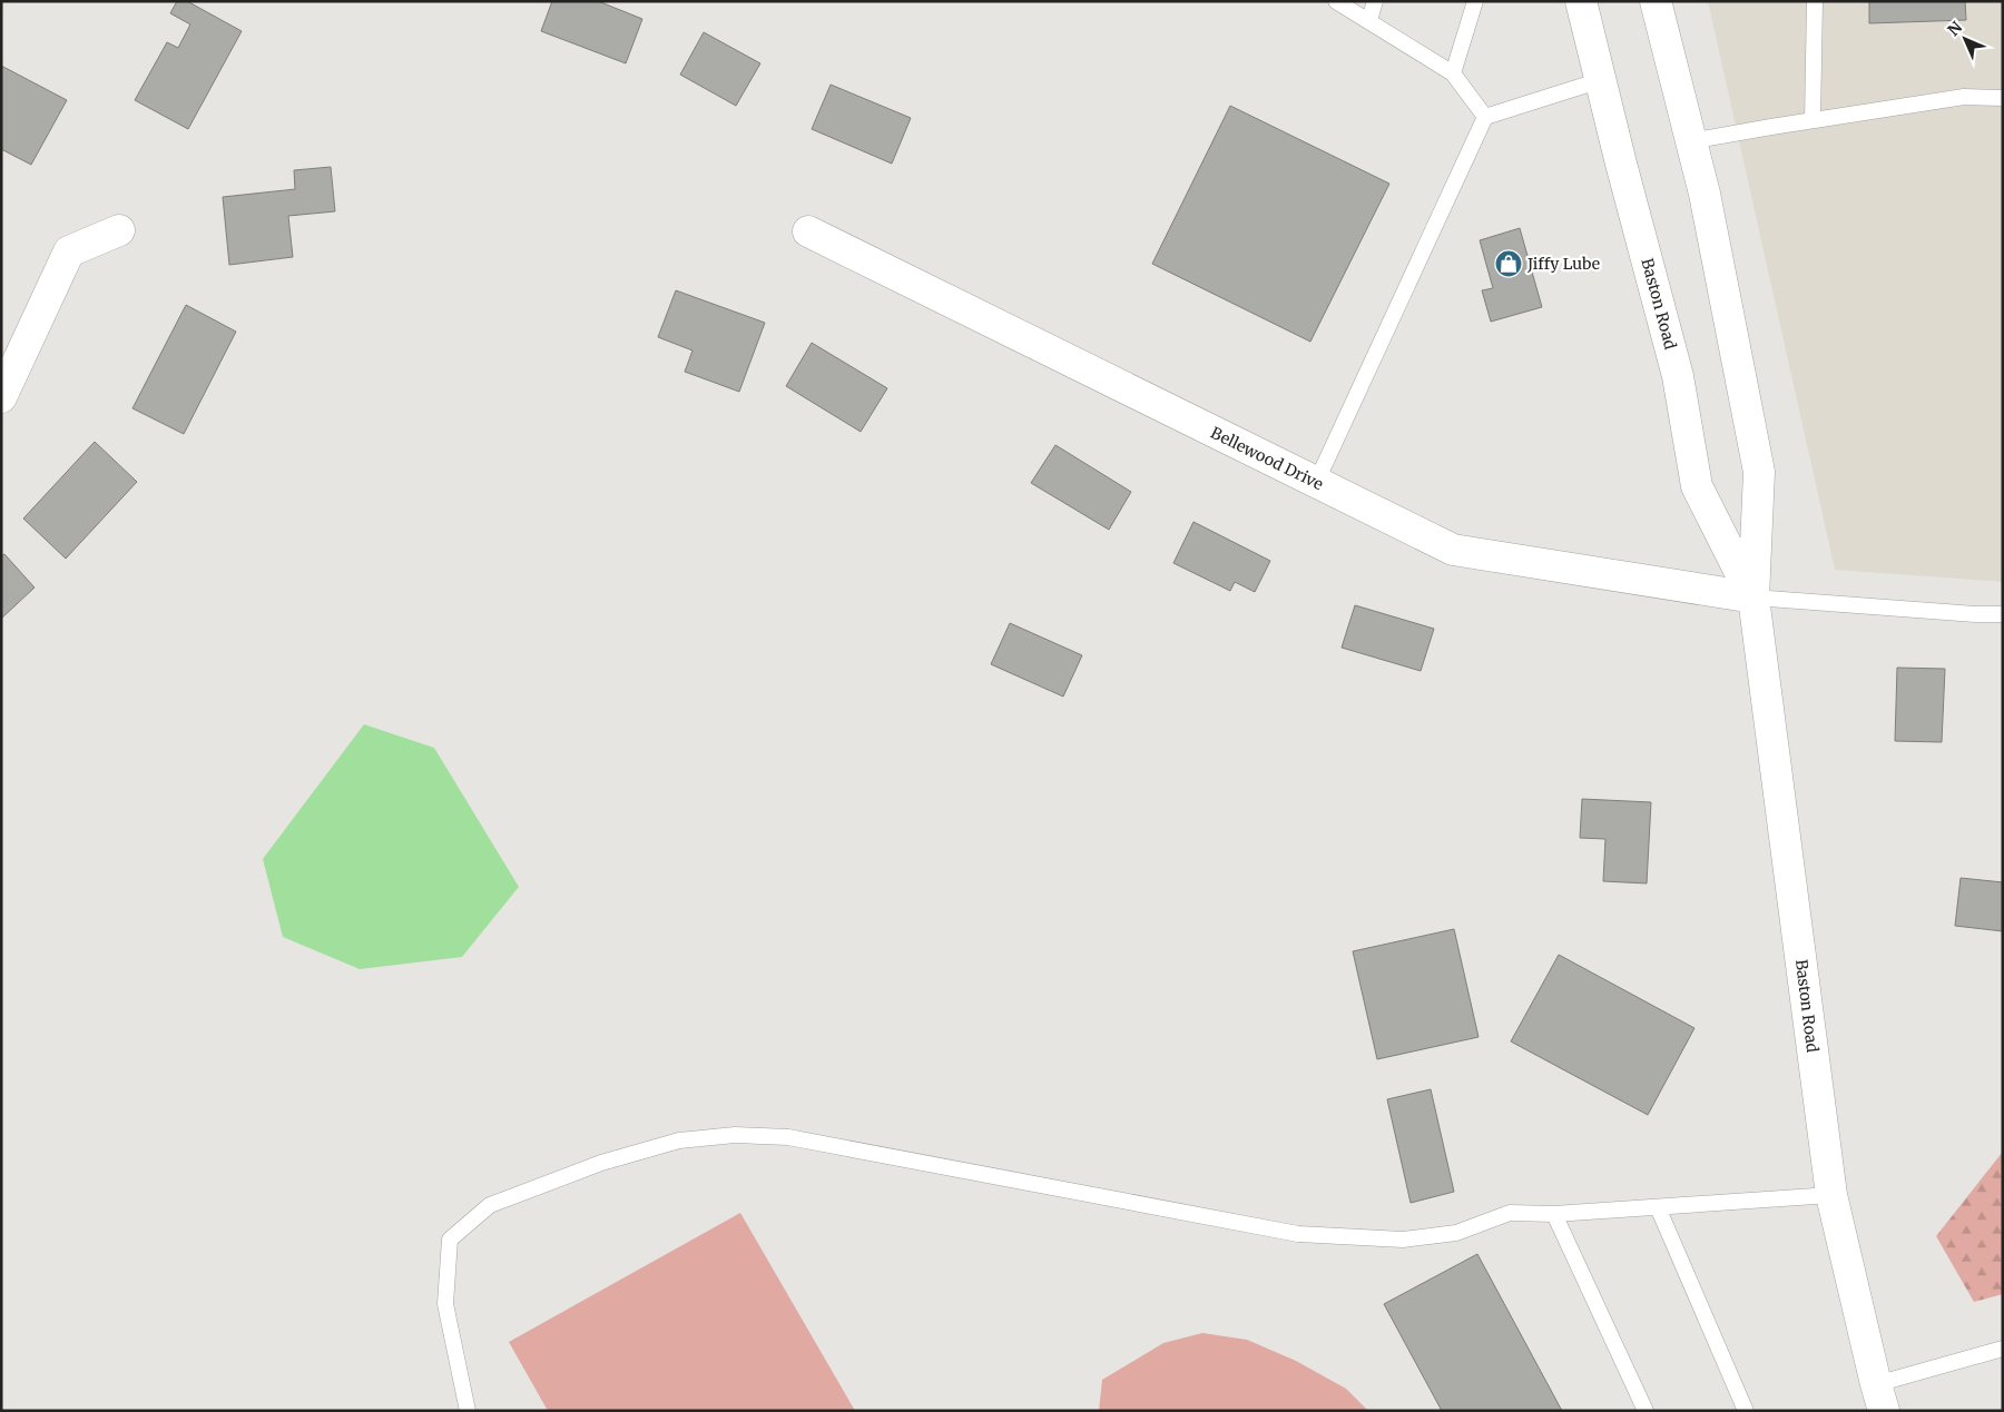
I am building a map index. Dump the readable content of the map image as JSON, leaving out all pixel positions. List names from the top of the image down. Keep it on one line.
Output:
{"streets":{"main road":["Baston Road","Bellewood Drive"]},"crossings":[["Baston Road","Bellewood Drive"]],"places":{"shop":["Jiffy Lube"]},"north":"top left"}
